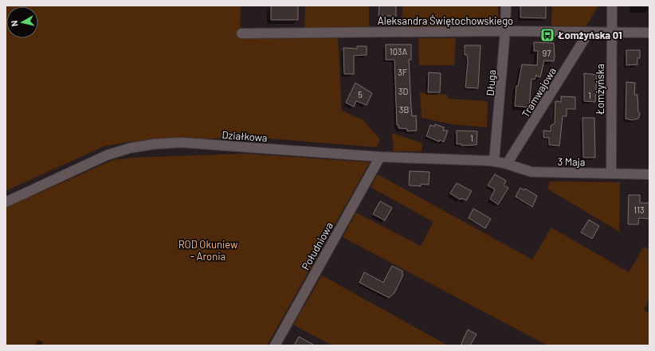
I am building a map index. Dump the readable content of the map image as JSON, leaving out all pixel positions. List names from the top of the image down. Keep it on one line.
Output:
{"streets":{"street":["Aleksandra Świętochowskiego","Długa","Łomżyńska","Tramwajowa","Działkowa","3 Maja","Południowa"]},"crossings":[["Aleksandra Świętochowskiego","Długa"],["Aleksandra Świętochowskiego","Łomżyńska"],["Aleksandra Świętochowskiego","Tramwajowa"],["Długa","Działkowa"],["Długa","3 Maja"],["Łomżyńska","3 Maja"],["Tramwajowa","3 Maja"],["Działkowa","3 Maja"],["Działkowa","Południowa"]],"parks":["ROD Okuniew - Aronia"],"places":{"bus stop":["Łomżyńska 01"]},"house_numbers":["103A","97","3F","3D","5","1","3B","1","113"],"north":"left"}
